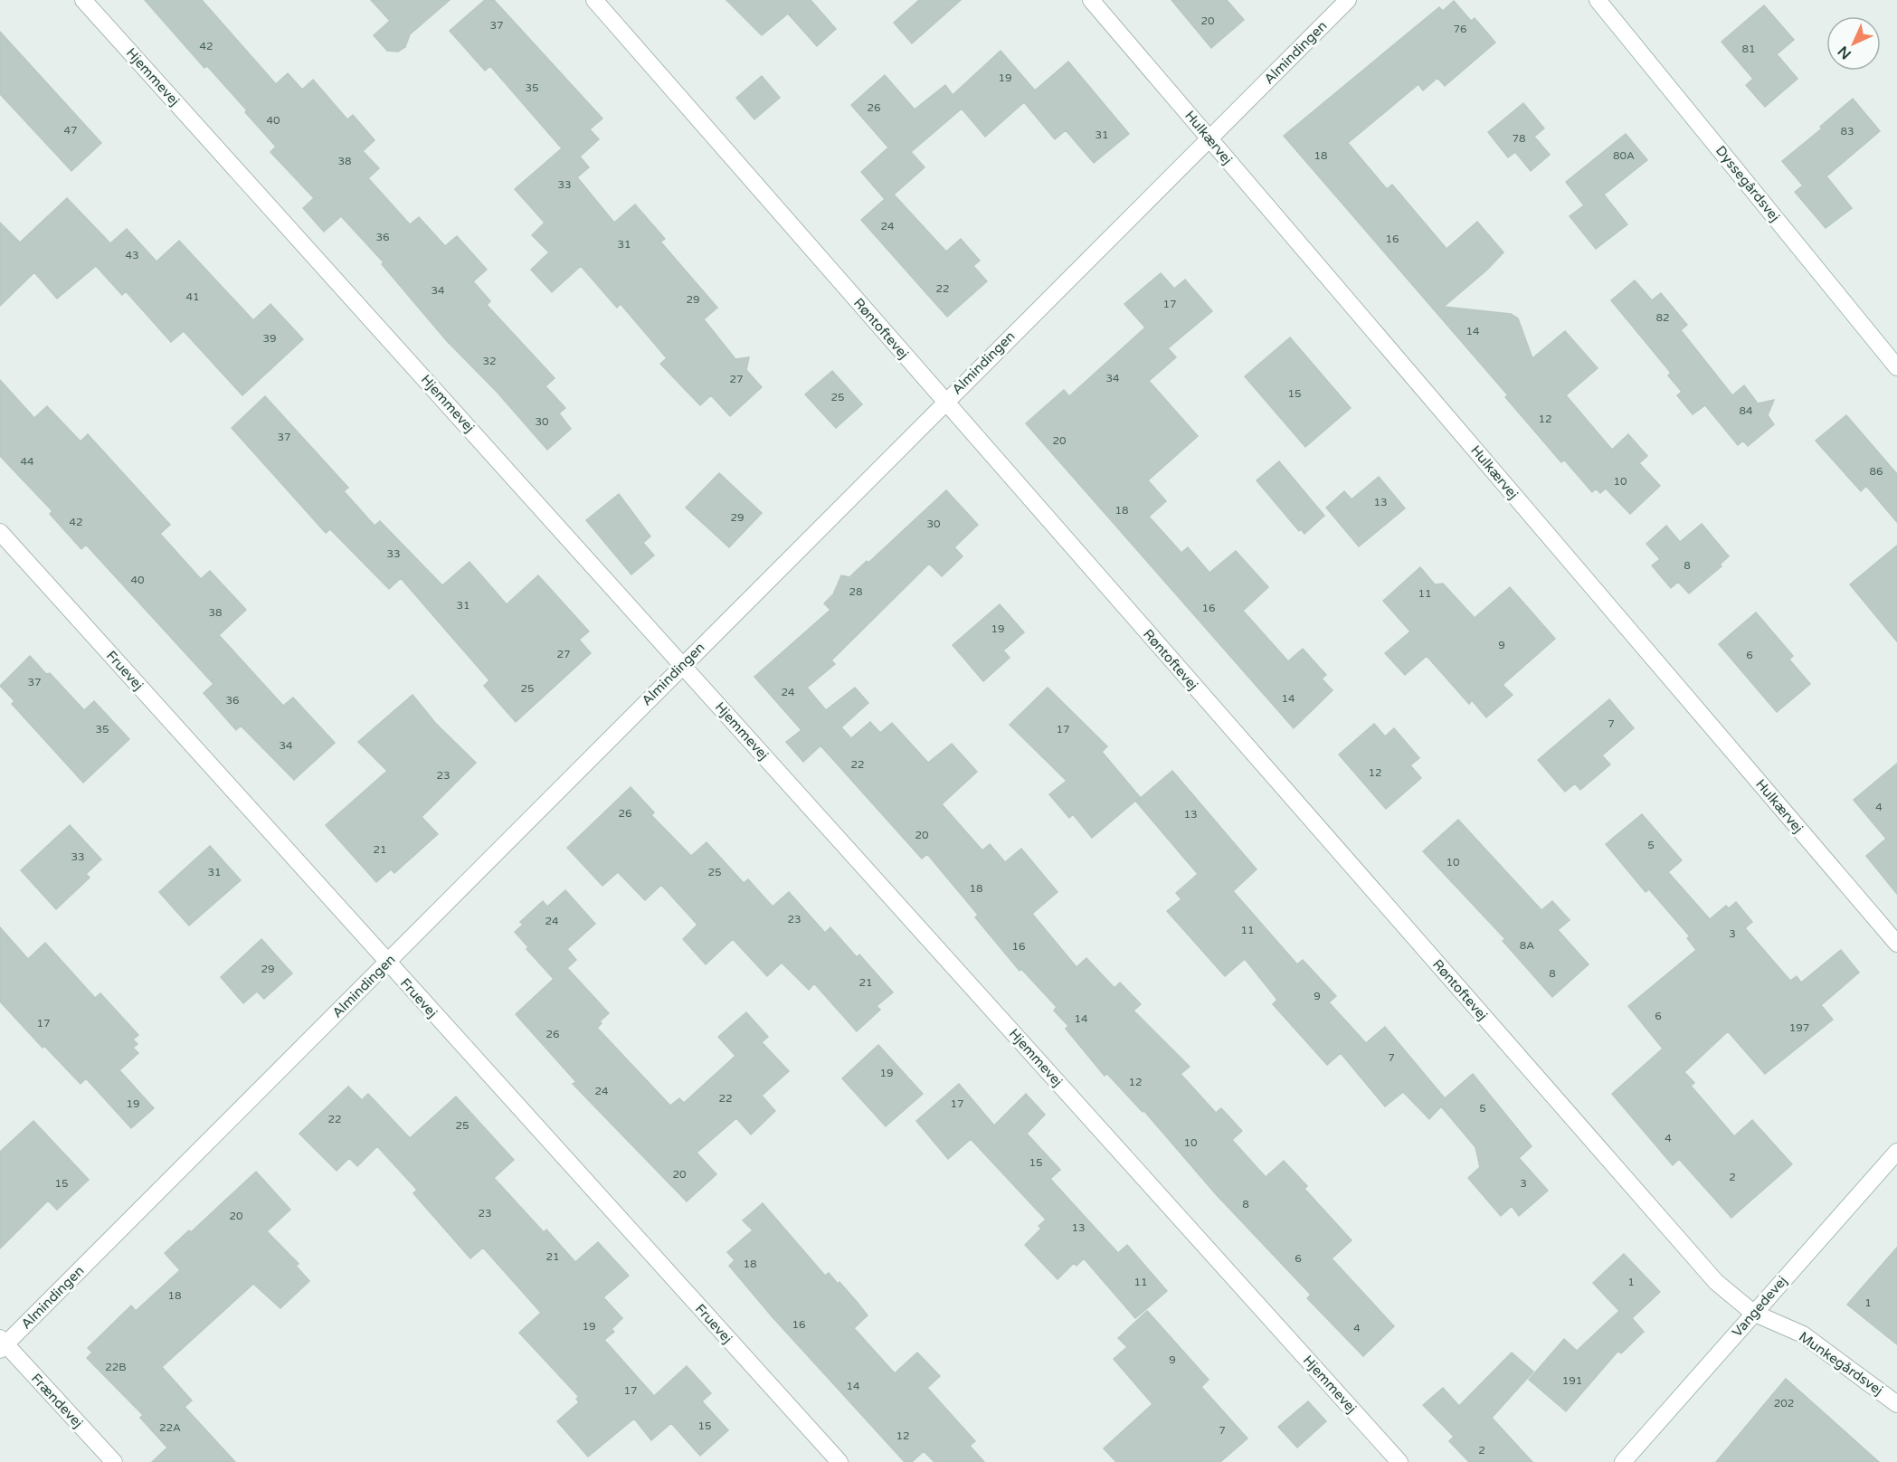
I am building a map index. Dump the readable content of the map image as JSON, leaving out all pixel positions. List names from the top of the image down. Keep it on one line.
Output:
{"streets":{"street":["Almindingen","Hjemmevej","Hulkærvej","Dyssegårdsvej","Røntoftevej","Fruevej","Vangedevej","Munkegårdsvej","Frændevej"]},"crossings":[["Almindingen","Hjemmevej"],["Almindingen","Hulkærvej"],["Almindingen","Røntoftevej"],["Almindingen","Fruevej"],["Almindingen","Frændevej"],["Røntoftevej","Vangedevej"],["Røntoftevej","Munkegårdsvej"],["Vangedevej","Munkegårdsvej"]],"house_numbers":["20","37","76","42","81","19","35","26","40","47","83","31","78","18","80A","38","33","24","36","16","31","43","22","34","41","29","17","82","14","39","32","34","27","15","25","84","12","30","37","20","44","86","10","13","18","29","42","30","33","8","40","28","11","31","16","38","19","9","27","6","37","25","24","14","36","7","35","17","34","22","12","23","4","26","13","20","5","21","33","10","31","25","18","23","24","11","3","8A","16","29","8","21","9","6","14","17","197","26","7","19","12","24","22","19","17","5","22","25","4","10","15","20","2","15","3","8","23","20","13","21","6","18","11","1","18","1","16","19","4","9","22B","191","14","17","202","15","22A","7","12","2"],"north":"bottom left"}
